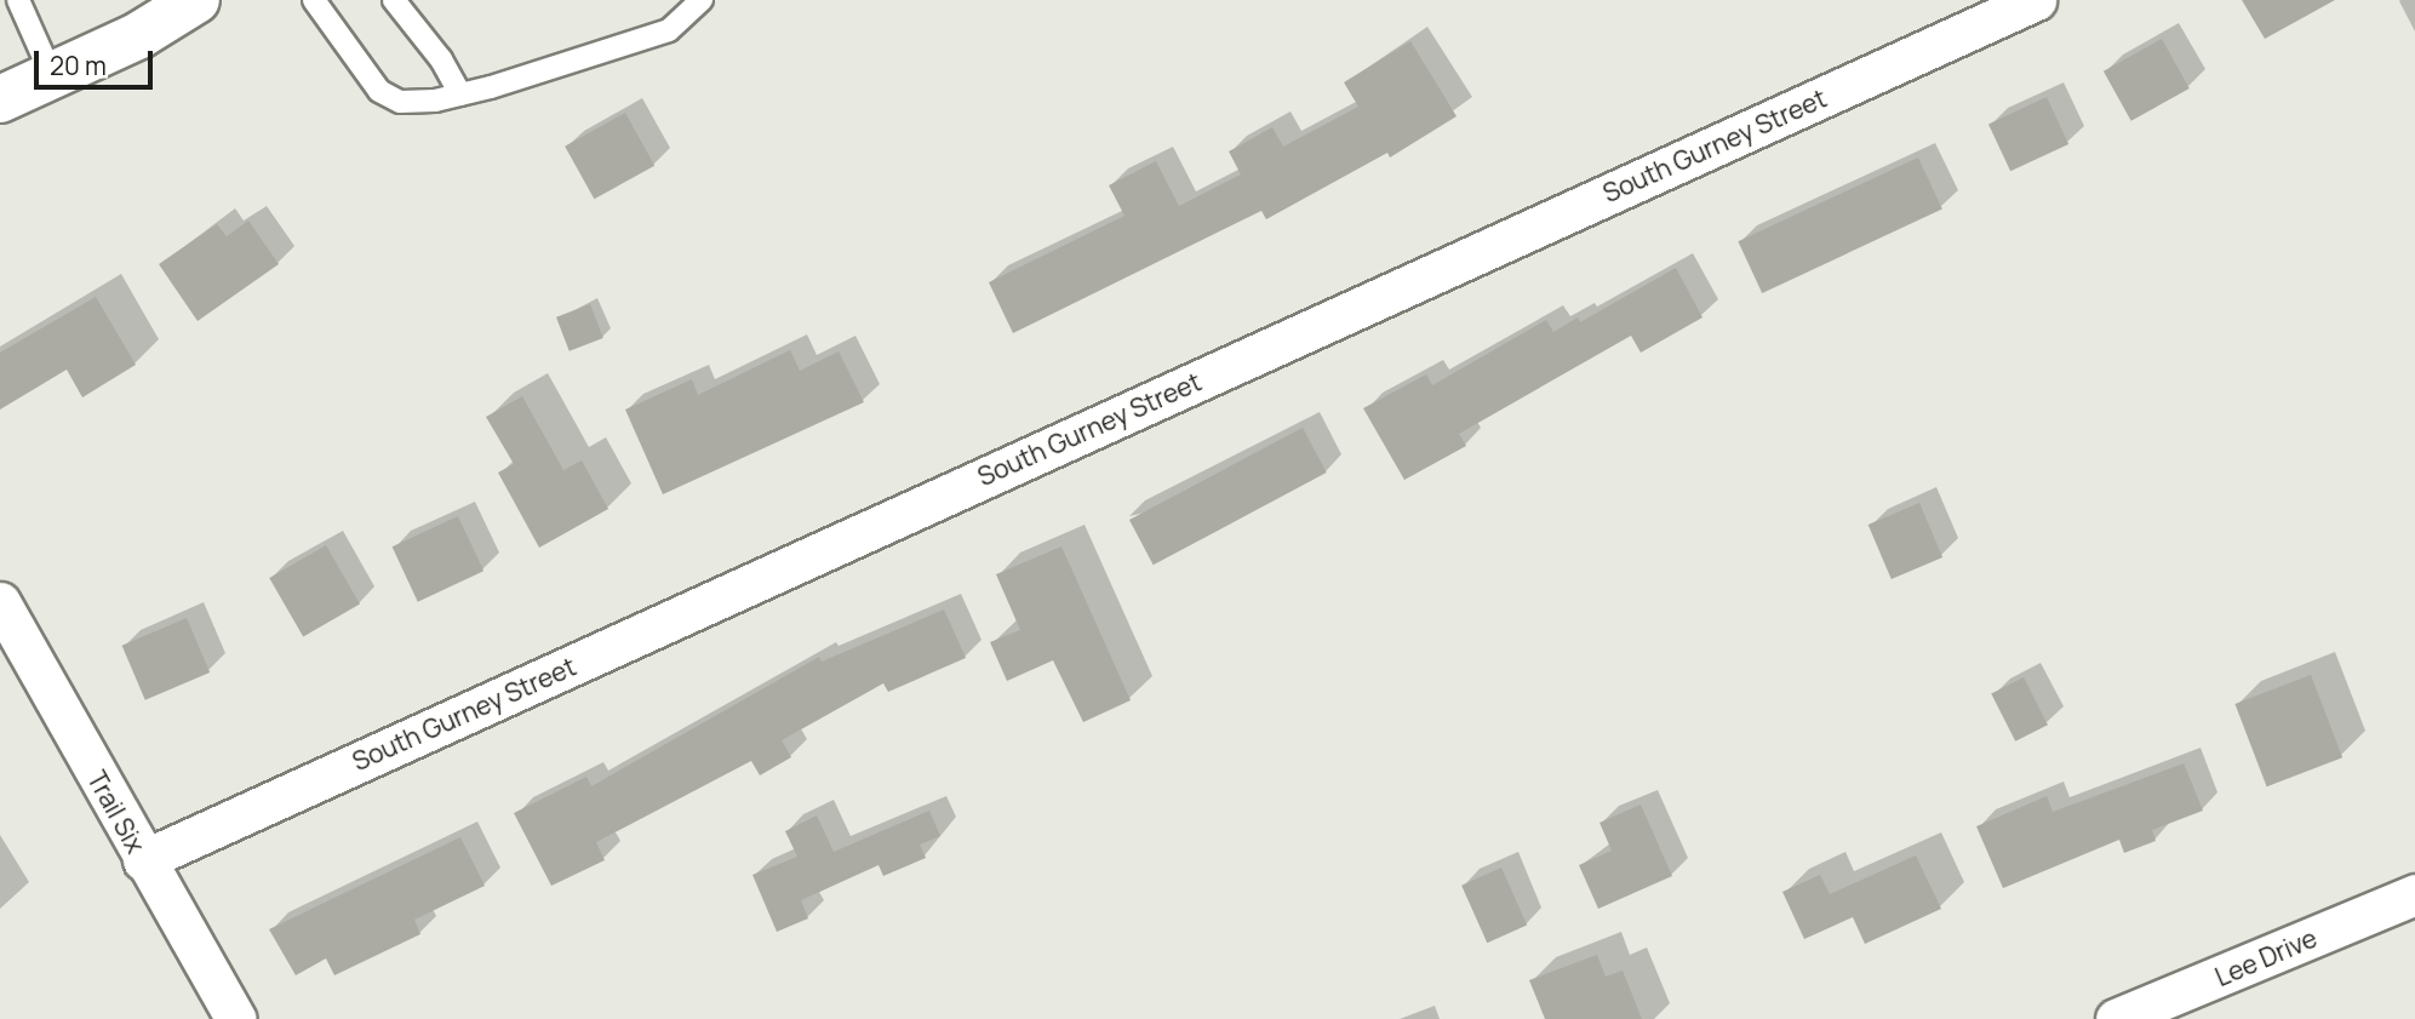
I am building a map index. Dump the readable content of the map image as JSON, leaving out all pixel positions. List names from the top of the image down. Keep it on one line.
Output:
{"streets":{"street":["South Gurney Street","Trail Six","Lee Drive"]},"crossings":[["South Gurney Street","Trail Six"]],"scale_bar":"20 m"}
